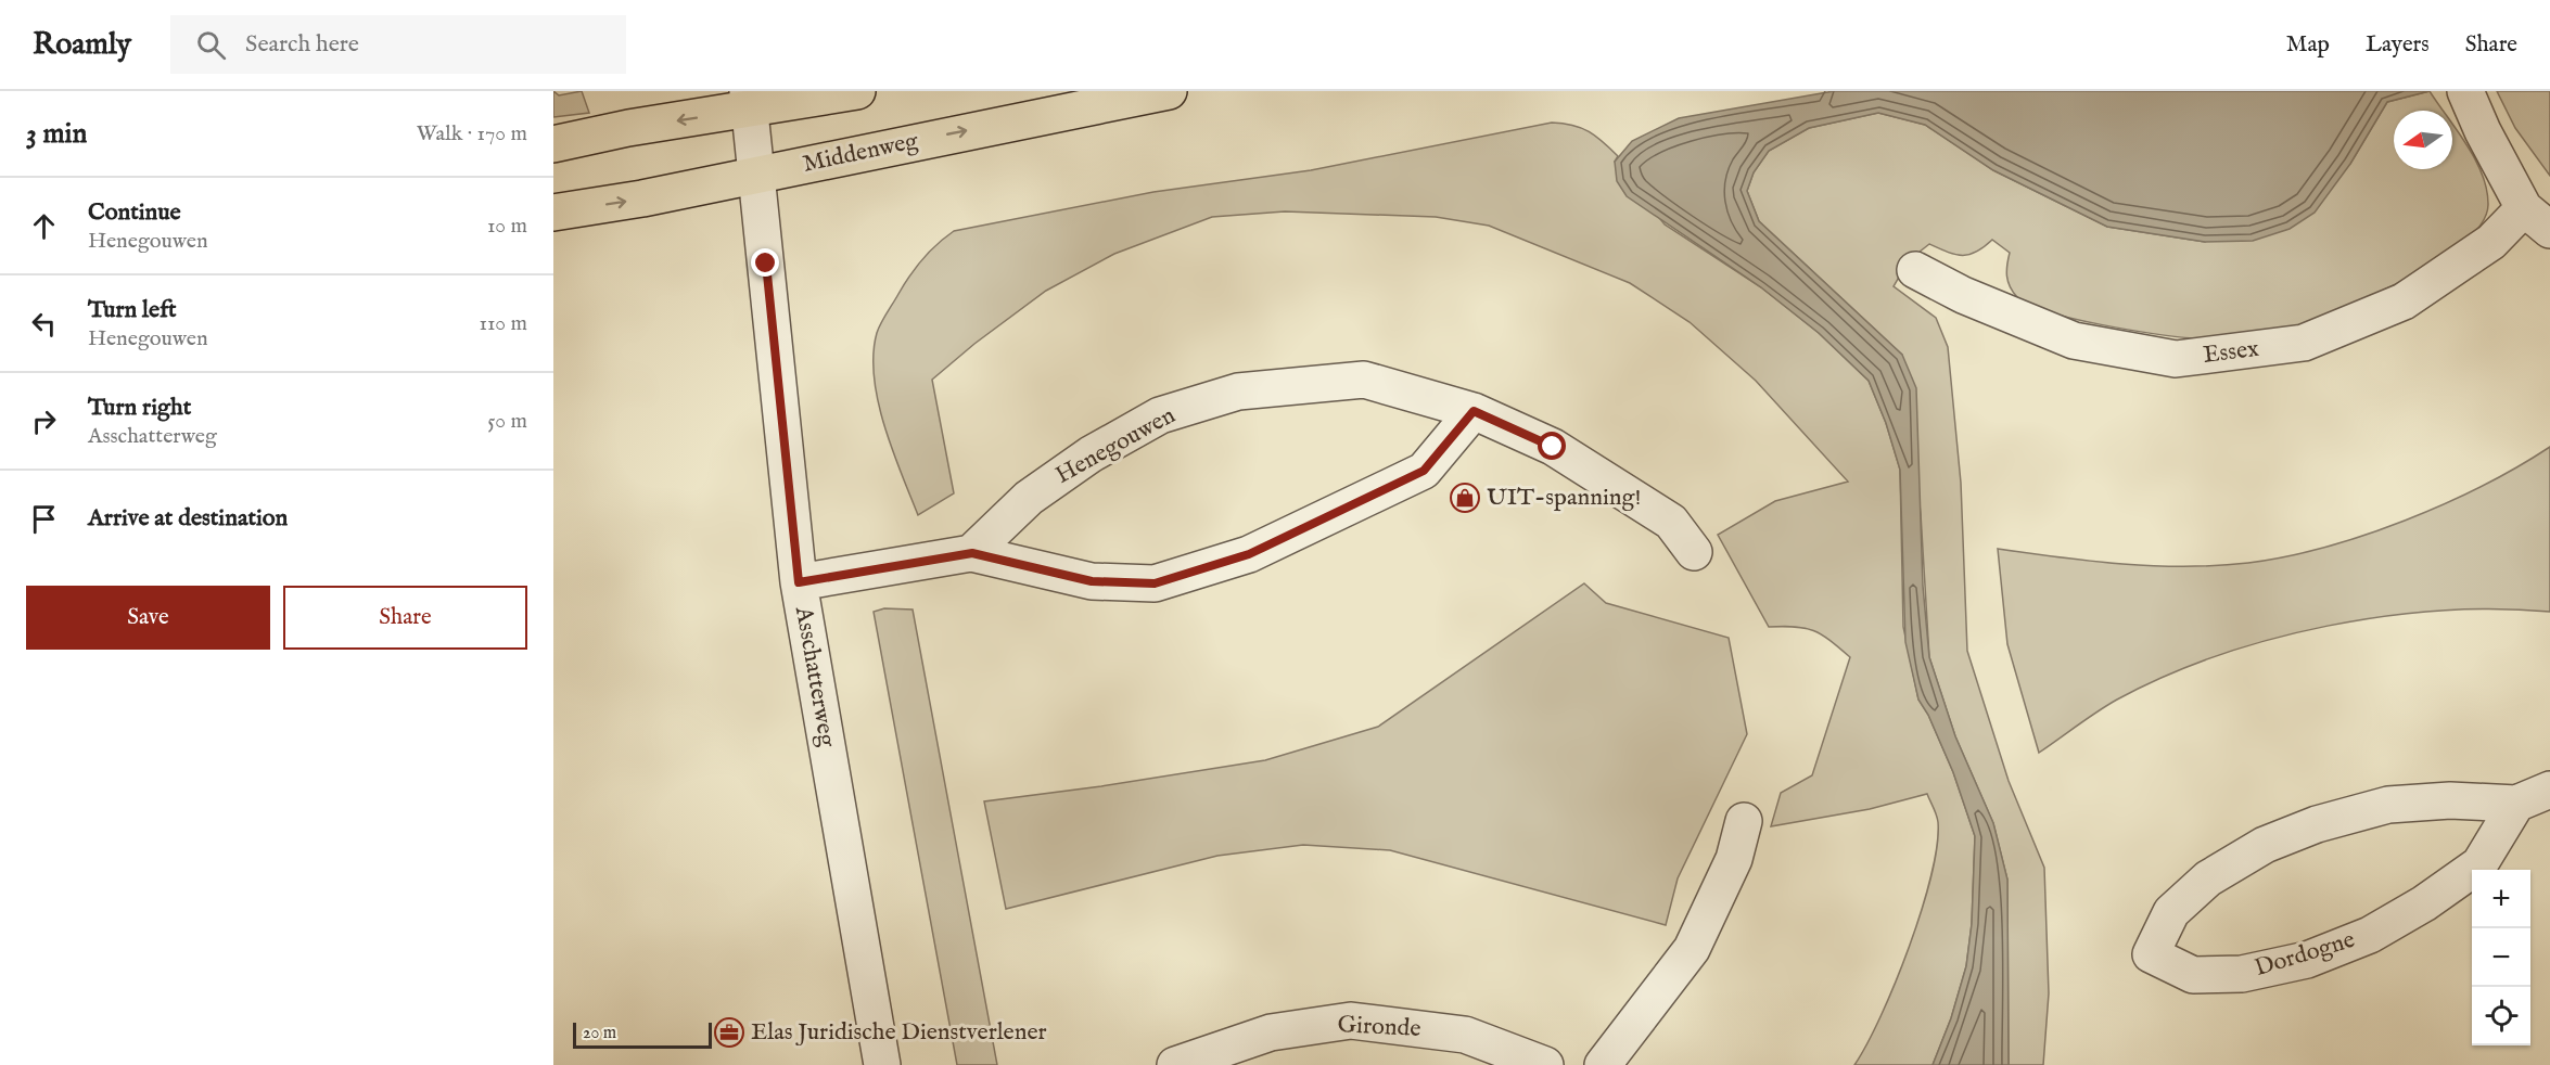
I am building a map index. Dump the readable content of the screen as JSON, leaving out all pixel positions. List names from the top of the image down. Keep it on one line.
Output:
{"streets":{"main road":["Middenweg"],"street":["Essex","Henegouwen","Asschatterweg","Dordogne","Gironde"]},"crossings":[["Middenweg","Asschatterweg"]],"places":{"shop":["UIT-spanning!"],"office":["Elas Juridische Dienstverlener"]},"scale_bar":"20 m","north":"left","page":{"header":"Roamly","search":"Search here","nav":["Map","Layers","Share"],"heading":["3 min","Walk · 170 m"],"list":[["Continue","Henegouwen","10 m"],["Turn left","Henegouwen","110 m"],["Turn right","Asschatterweg","50 m"],"Arrive at destination"],"buttons":["Save","Share"],"map_buttons":["+","−"],"scale":"20 m"}}
